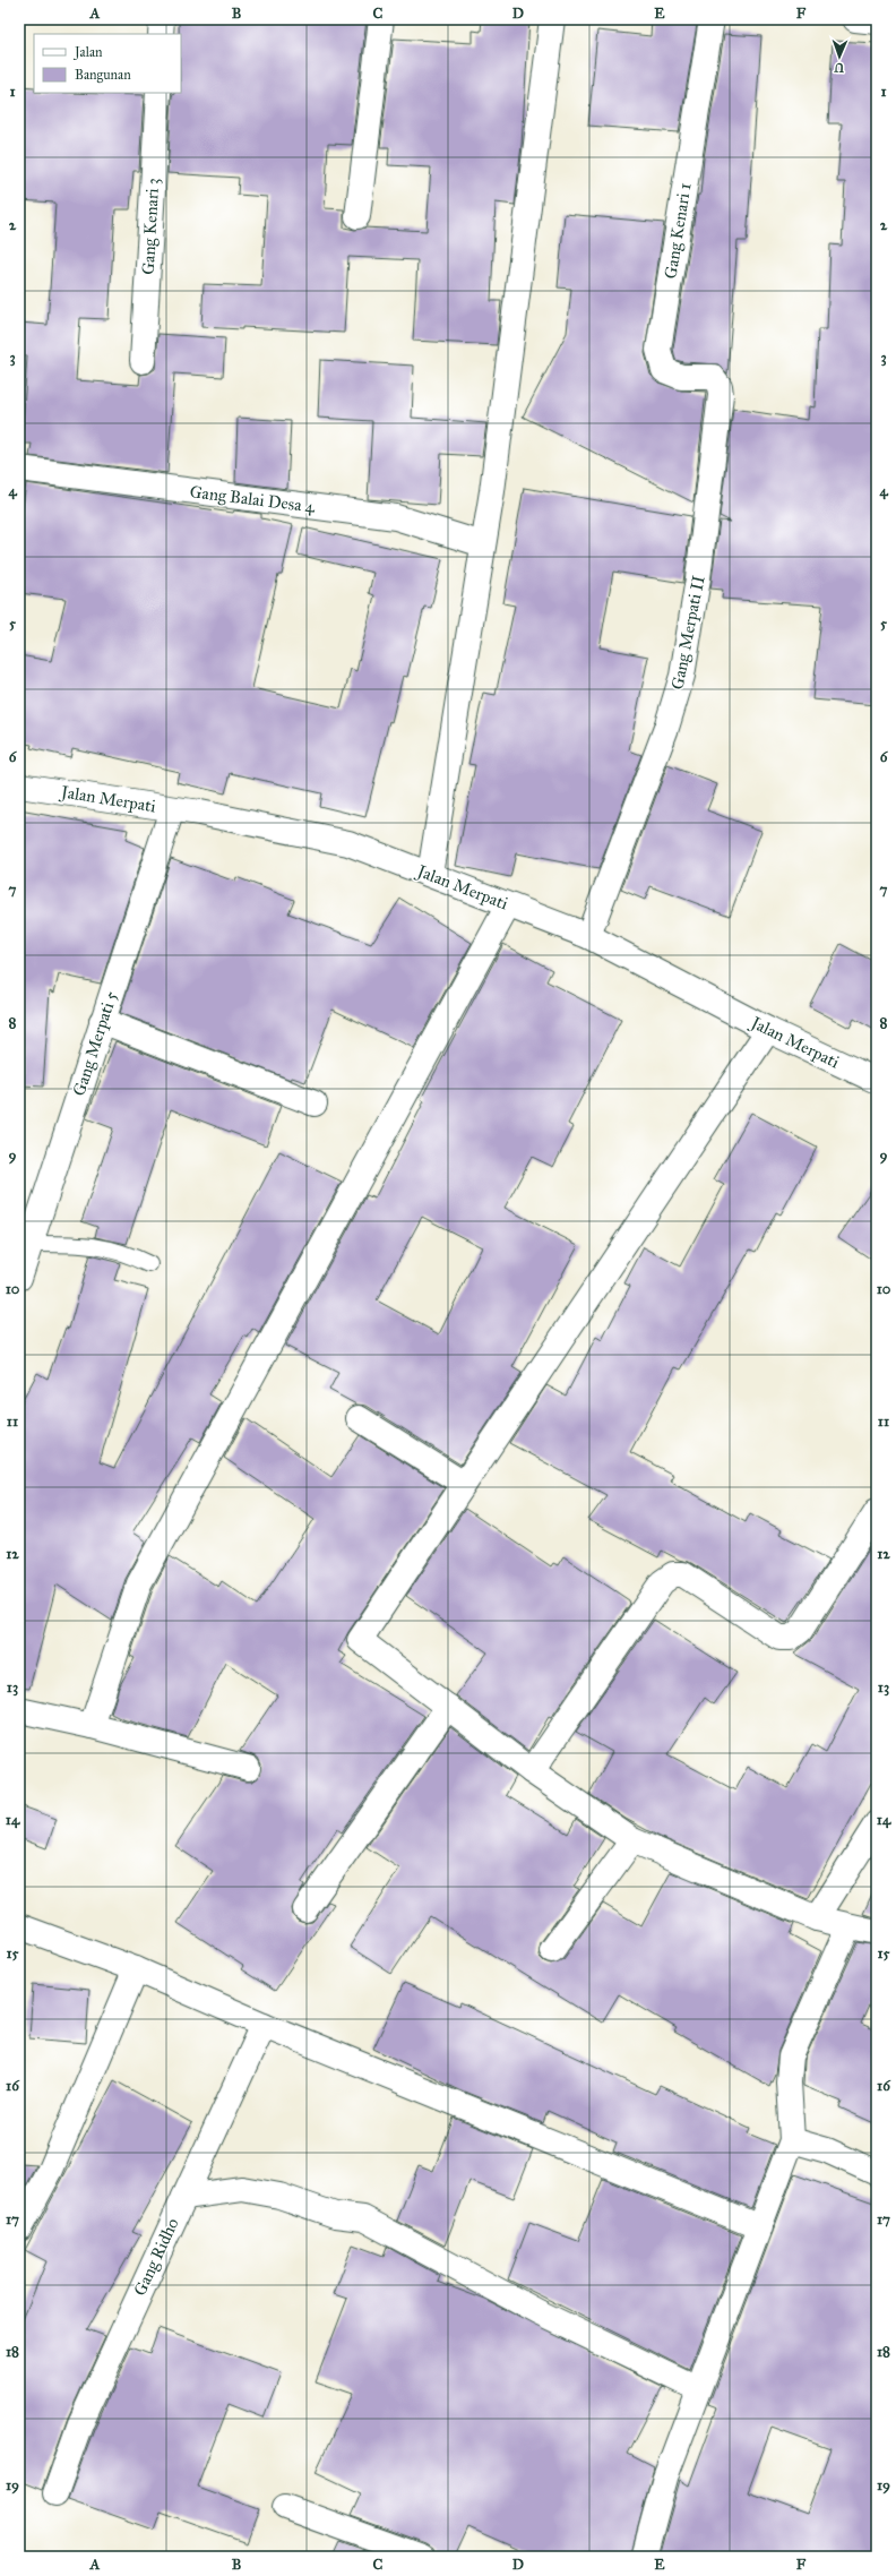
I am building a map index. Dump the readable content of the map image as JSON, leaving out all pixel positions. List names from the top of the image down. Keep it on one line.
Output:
{"streets":{"street":["Gang Kenari 3","Gang Kenari 1","Gang Balai Desa 4","Gang Merpati II","Jalan Merpati","Gang Merpati 5","Gang Ridho"]},"crossings":[["Gang Kenari 1","Gang Merpati II"],["Gang Merpati II","Jalan Merpati"],["Jalan Merpati","Gang Merpati 5"]],"legend":["Jalan","Bangunan"],"north":"bottom","grid":{"columns":["A","B","C","D","E","F"],"rows":["1","2","3","4","5","6","7","8","9","10","11","12","13","14","15","16","17","18","19"]}}
